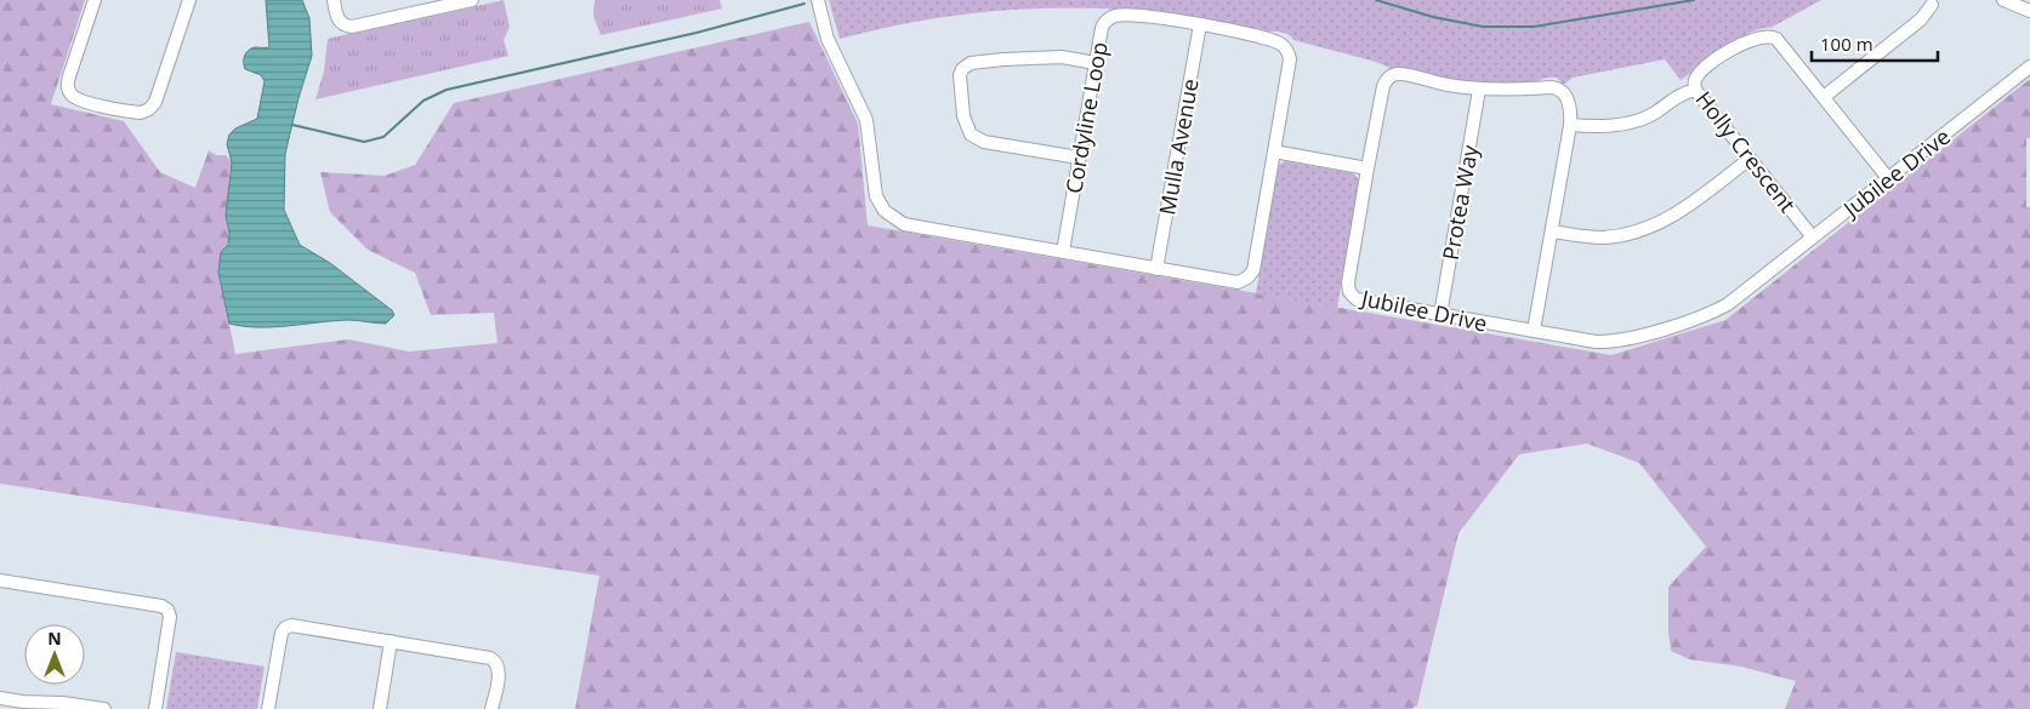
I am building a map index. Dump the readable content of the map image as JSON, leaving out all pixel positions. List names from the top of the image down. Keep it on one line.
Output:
{"streets":{"street":["Cordyline Loop","Mulla Avenue","Holly Crescent","Jubilee Drive","Protea Way"]},"crossings":[["Cordyline Loop","Mulla Avenue"],["Holly Crescent","Jubilee Drive"],["Jubilee Drive","Protea Way"]],"scale_bar":"100 m","north":"top"}
